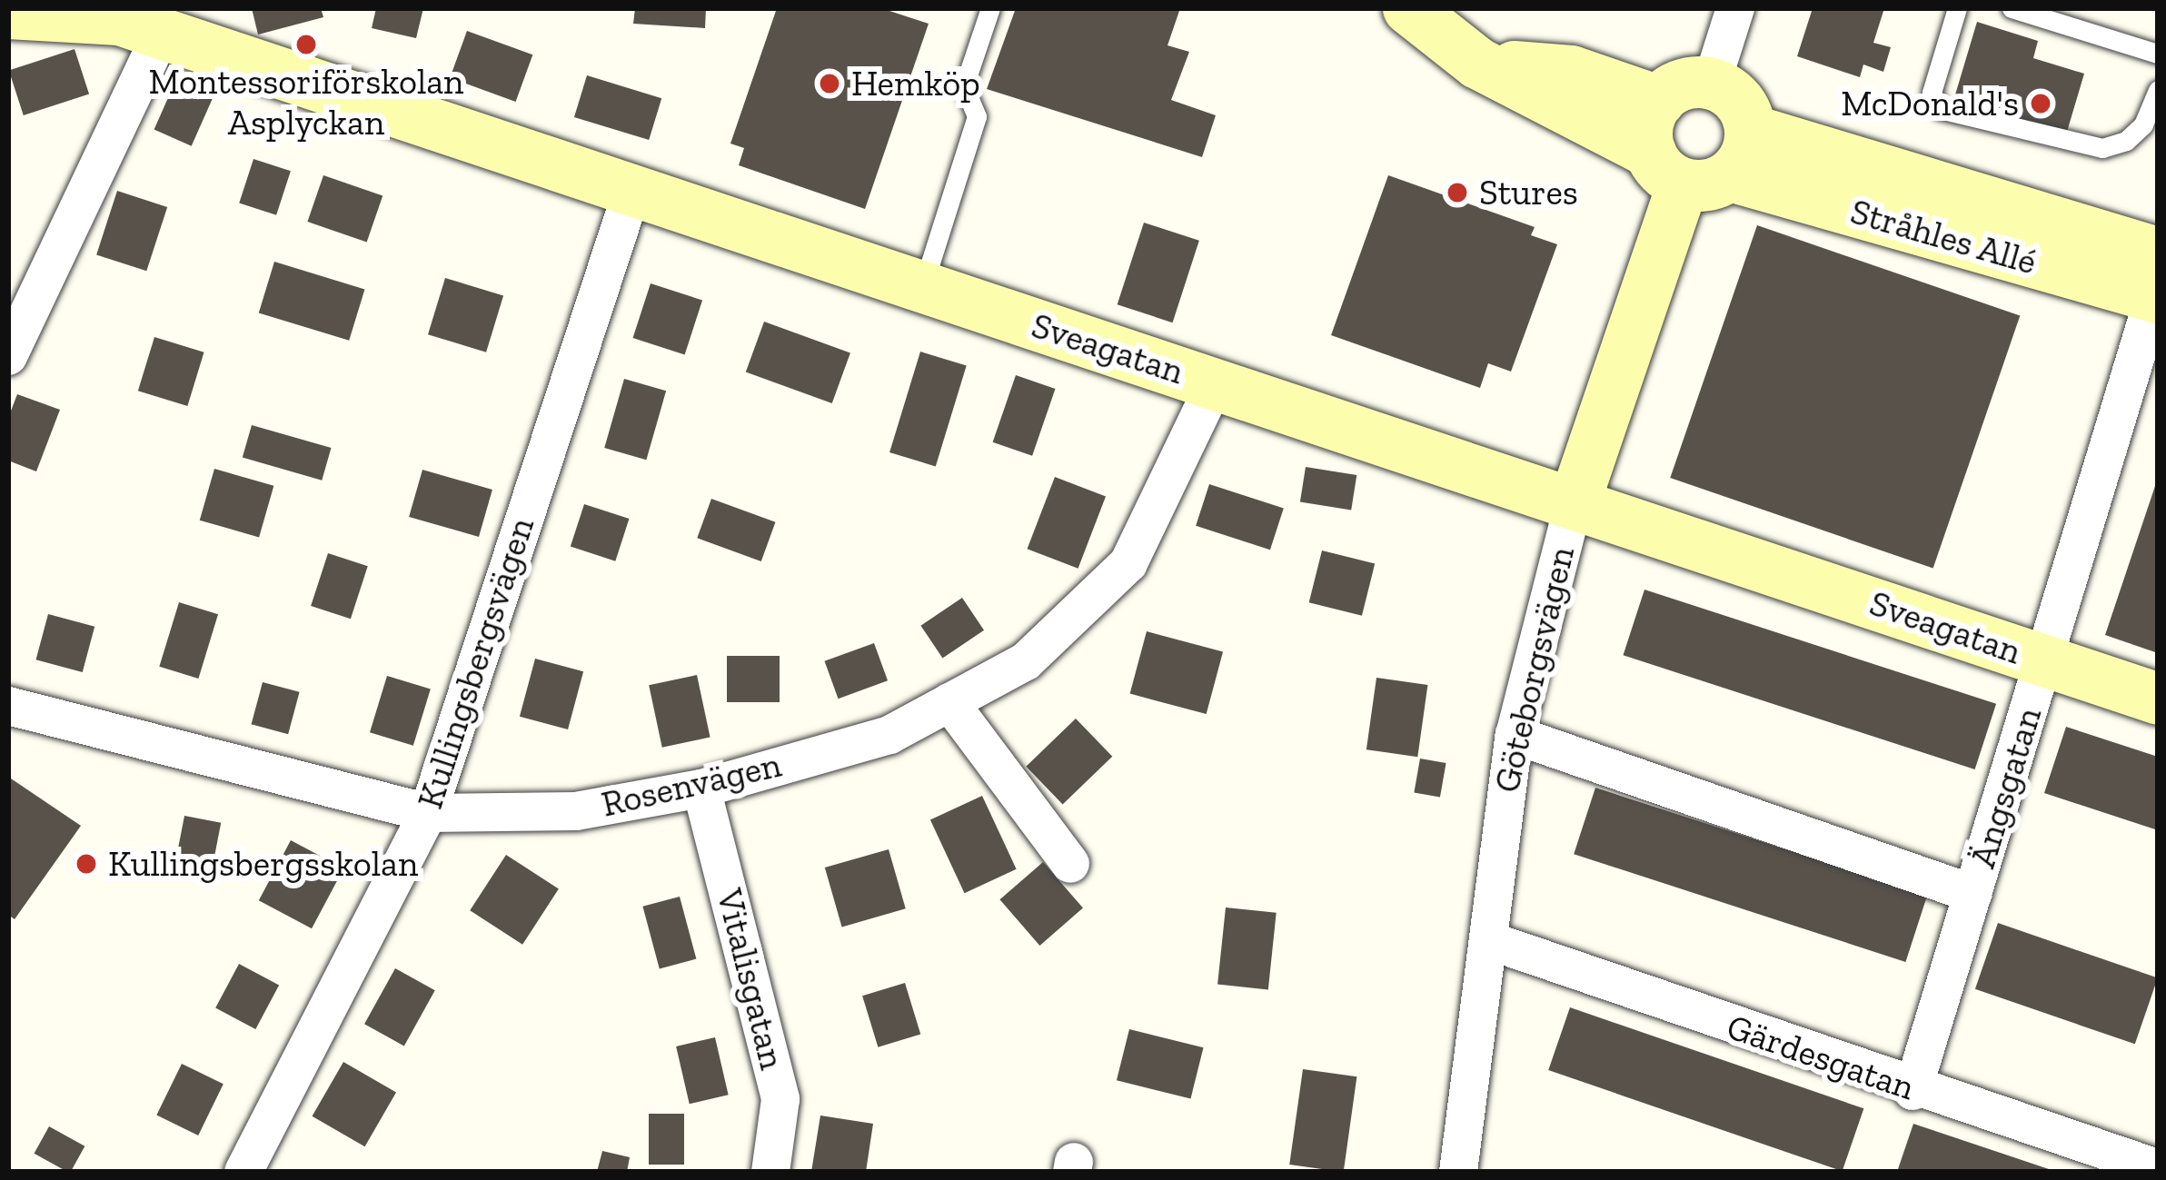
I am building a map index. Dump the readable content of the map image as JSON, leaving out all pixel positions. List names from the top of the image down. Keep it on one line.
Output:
{"streets":{"street":["Stråhles Allé","Sveagatan","Kullingsbergsvägen","Göteborgsvägen","Rosenvägen","Ängsgatan","Vitalisgatan","Gärdesgatan"]},"crossings":[["Stråhles Allé","Göteborgsvägen"],["Stråhles Allé","Ängsgatan"],["Sveagatan","Kullingsbergsvägen"],["Sveagatan","Göteborgsvägen"],["Sveagatan","Rosenvägen"],["Sveagatan","Ängsgatan"],["Kullingsbergsvägen","Rosenvägen"],["Göteborgsvägen","Gärdesgatan"],["Rosenvägen","Vitalisgatan"],["Ängsgatan","Gärdesgatan"]],"places":["Montessoriförskolan Asplyckan","Hemköp","McDonald's","Stures","Kullingsbergsskolan"]}
